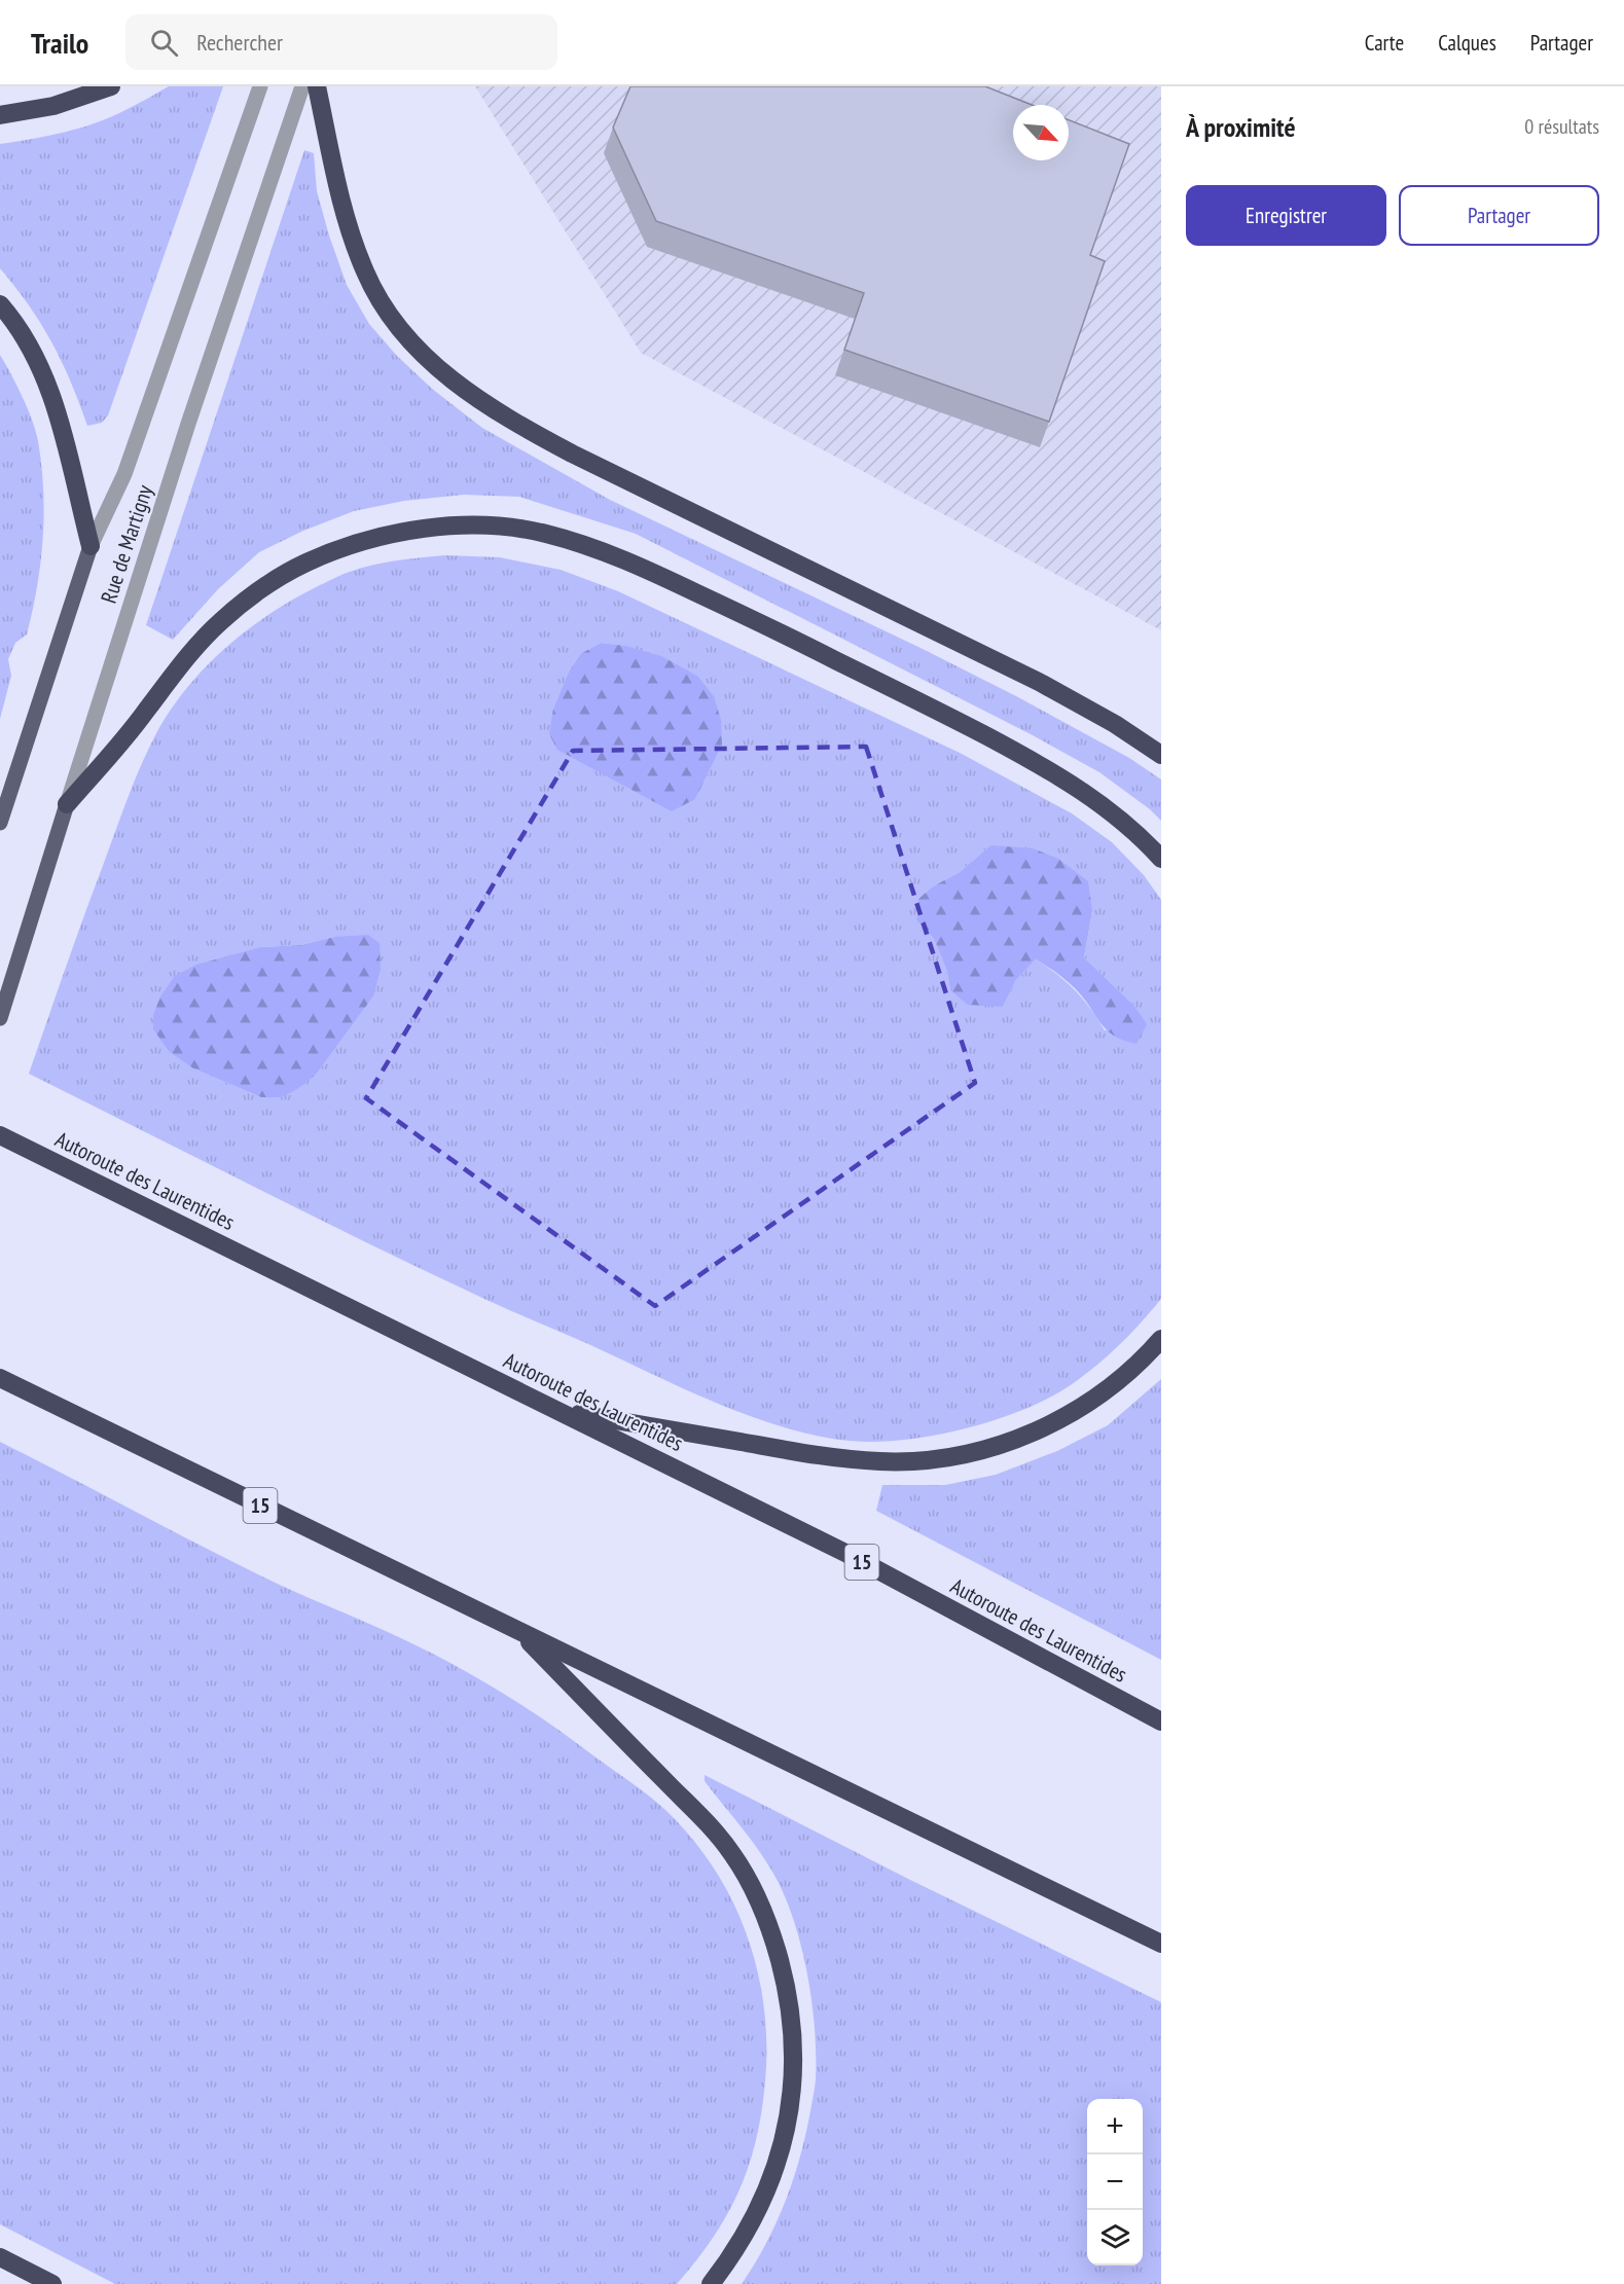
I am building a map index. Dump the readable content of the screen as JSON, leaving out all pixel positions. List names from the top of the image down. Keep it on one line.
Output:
{"streets":{"highway":["Autoroute des Laurentides","15"],"main road":["Rue de Martigny"]},"north":"bottom right","page":{"header":"Trailo","search":"Rechercher","nav":["Carte","Calques","Partager"],"heading":["À proximité","0 résultats"],"buttons":["Enregistrer","Partager"],"map_buttons":["+","−"]}}
